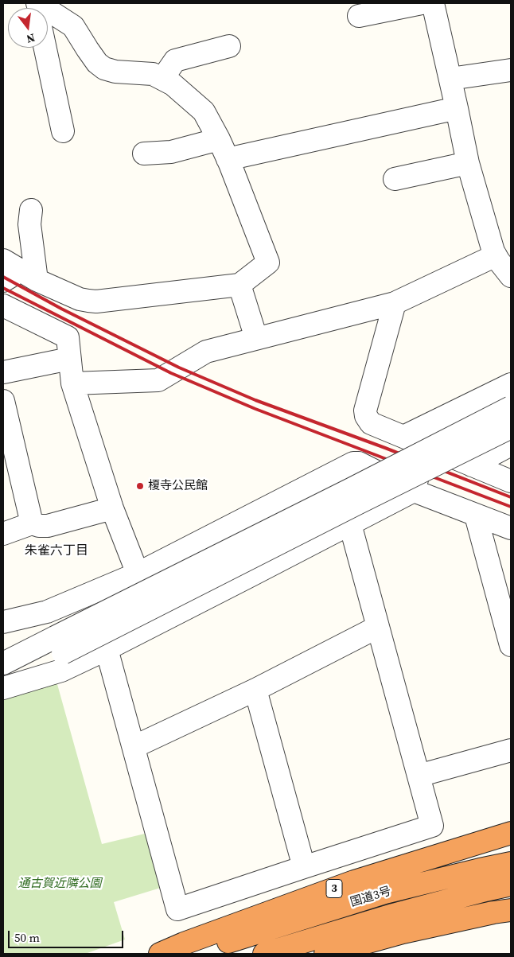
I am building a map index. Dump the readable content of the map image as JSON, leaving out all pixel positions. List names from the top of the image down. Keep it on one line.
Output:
{"streets":{"highway":["3","国道3号"]},"districts":["朱雀六丁目"],"parks":["通古賀近隣公園"],"places":["榎寺公民館"],"scale_bar":"50 m","north":"bottom"}
